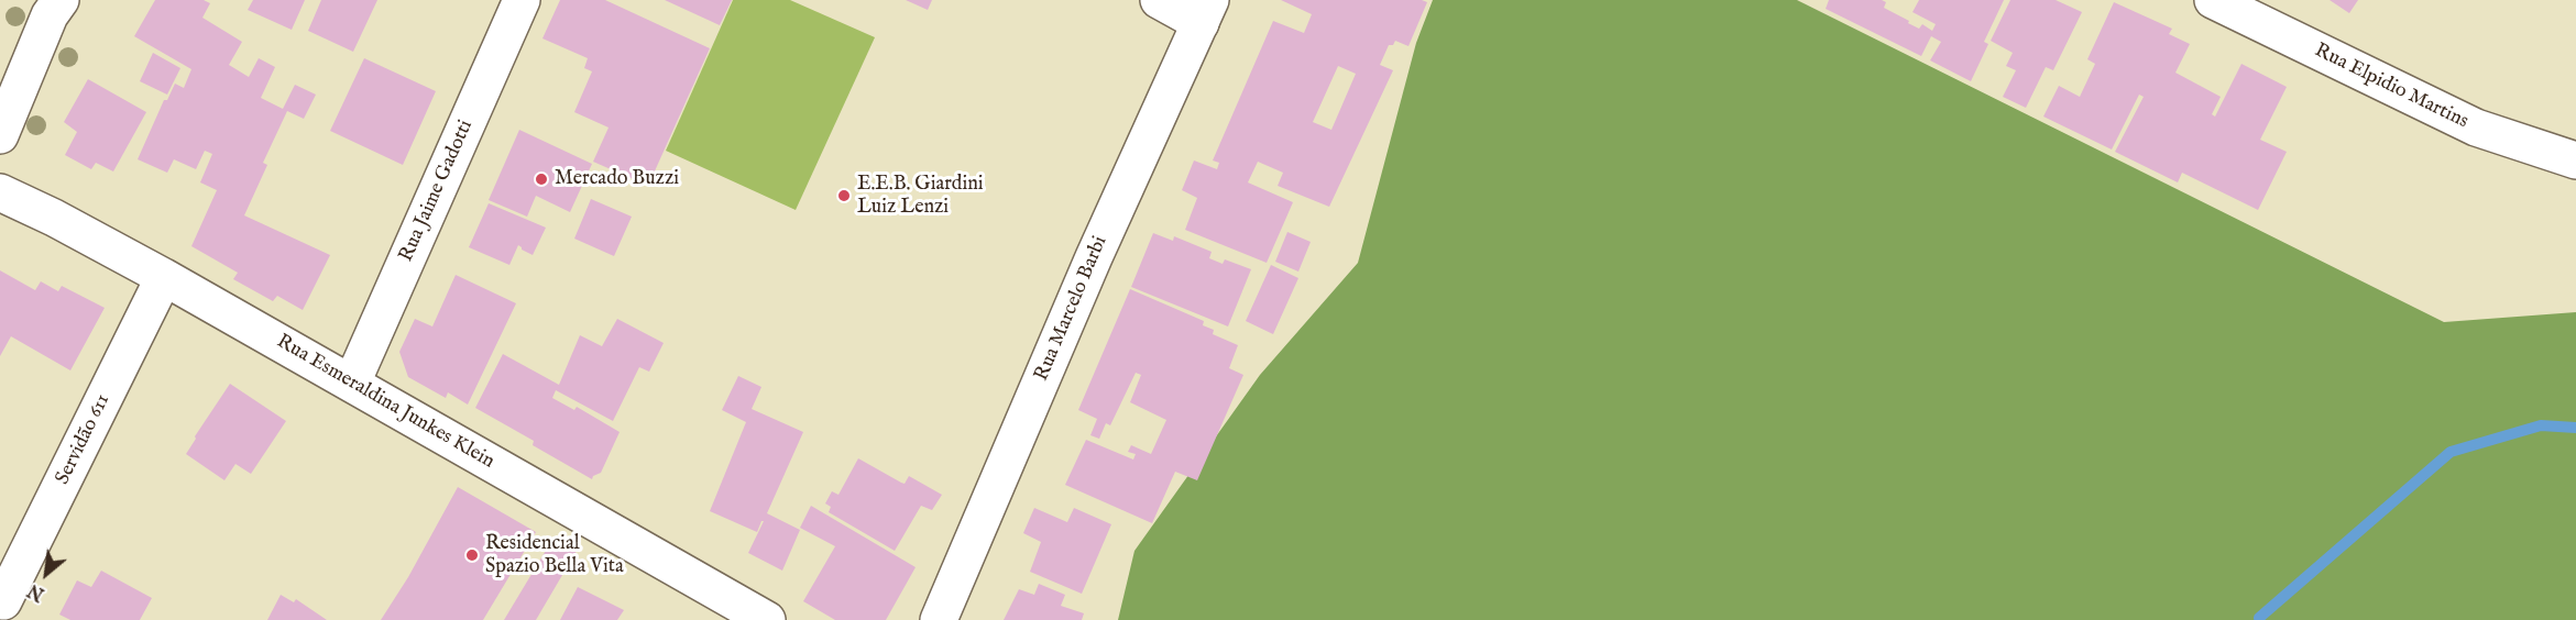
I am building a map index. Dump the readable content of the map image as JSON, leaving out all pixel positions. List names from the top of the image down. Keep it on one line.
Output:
{"streets":{"street":["Rua Elpidio Martins","Rua Jaime Gadotti","Rua Marcelo Barbi","Rua Esmeraldina Junkes Klein","Servidão 611"]},"crossings":[["Rua Jaime Gadotti","Rua Esmeraldina Junkes Klein"],["Rua Esmeraldina Junkes Klein","Servidão 611"]],"places":["Mercado Buzzi","E.E.B. Giardini Luiz Lenzi","Residencial Spazio Bella Vita"],"north":"bottom left"}
